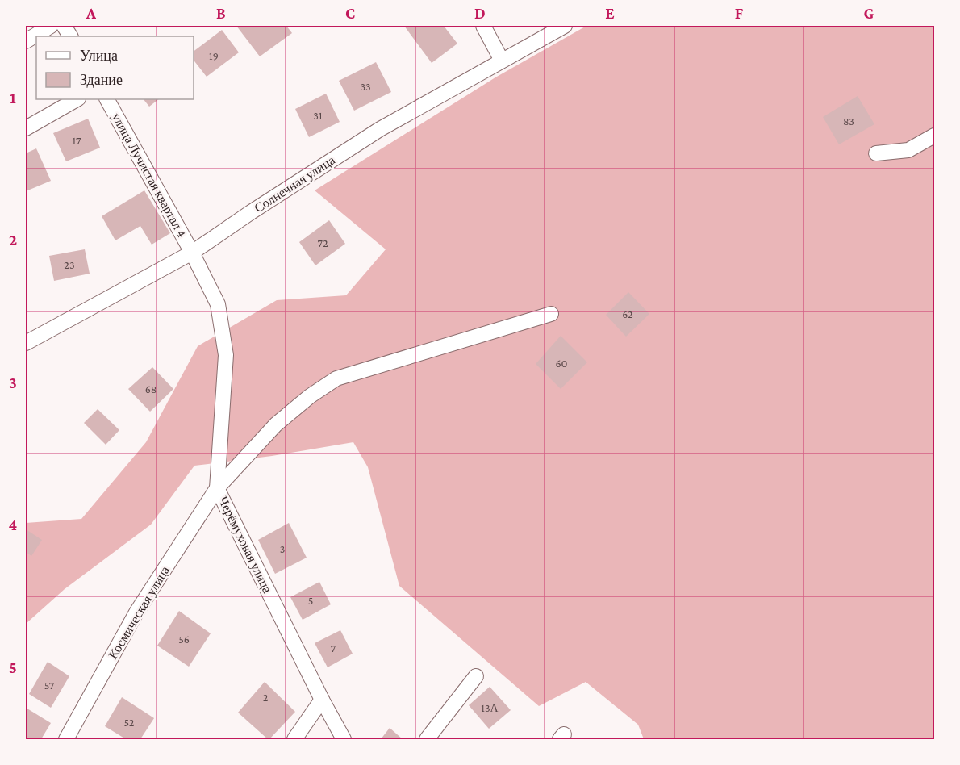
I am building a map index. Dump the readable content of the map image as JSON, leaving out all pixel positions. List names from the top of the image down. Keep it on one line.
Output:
{"streets":{"street":["улица Лучистая квартал 4","Солнечная улица","Черёмуховая улица","Космическая улица"]},"crossings":[["улица Лучистая квартал 4","Солнечная улица"],["улица Лучистая квартал 4","Черёмуховая улица"],["Солнечная улица","Черёмуховая улица"],["Черёмуховая улица","Космическая улица"]],"house_numbers":["19","33","31","83","17","72","23","62","60","68","3","5","56","7","57","2","13А","52"],"legend":["Улица","Здание"],"grid":{"columns":["A","B","C","D","E","F","G"],"rows":["1","2","3","4","5"]}}
